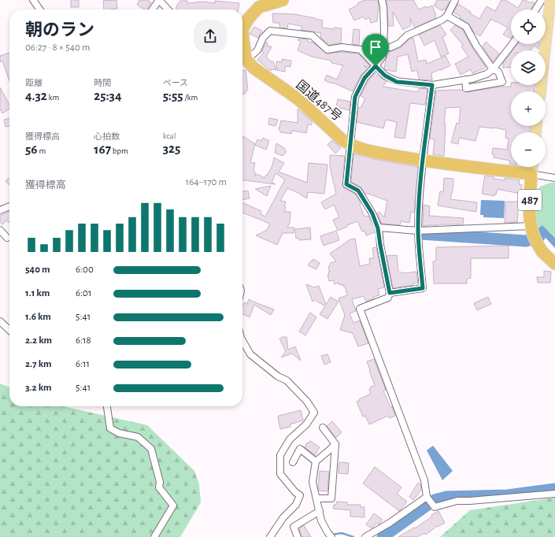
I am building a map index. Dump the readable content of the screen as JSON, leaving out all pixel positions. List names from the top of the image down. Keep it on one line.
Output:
{"streets":{"highway":["国道487号","487"]},"crossings":[["国道487号","487"]],"page":{"map_buttons":["+","−"],"heading":["朝のラン","06:27 · 8 × 540 m"],"stats":[["距離","4.32 km"],["時間","25:34"],["ペース","5:55 /km"],["獲得標高","56 m"],["心拍数","167 bpm"],["kcal","325"]],"chart":["獲得標高","164–170 m"],"list":[{"name":"540 m","note":"6:00"},{"name":"1.1 km","note":"6:01"},{"name":"1.6 km","note":"5:41"},{"name":"2.2 km","note":"6:18"},{"name":"2.7 km","note":"6:11"},{"name":"3.2 km","note":"5:41"}]}}
